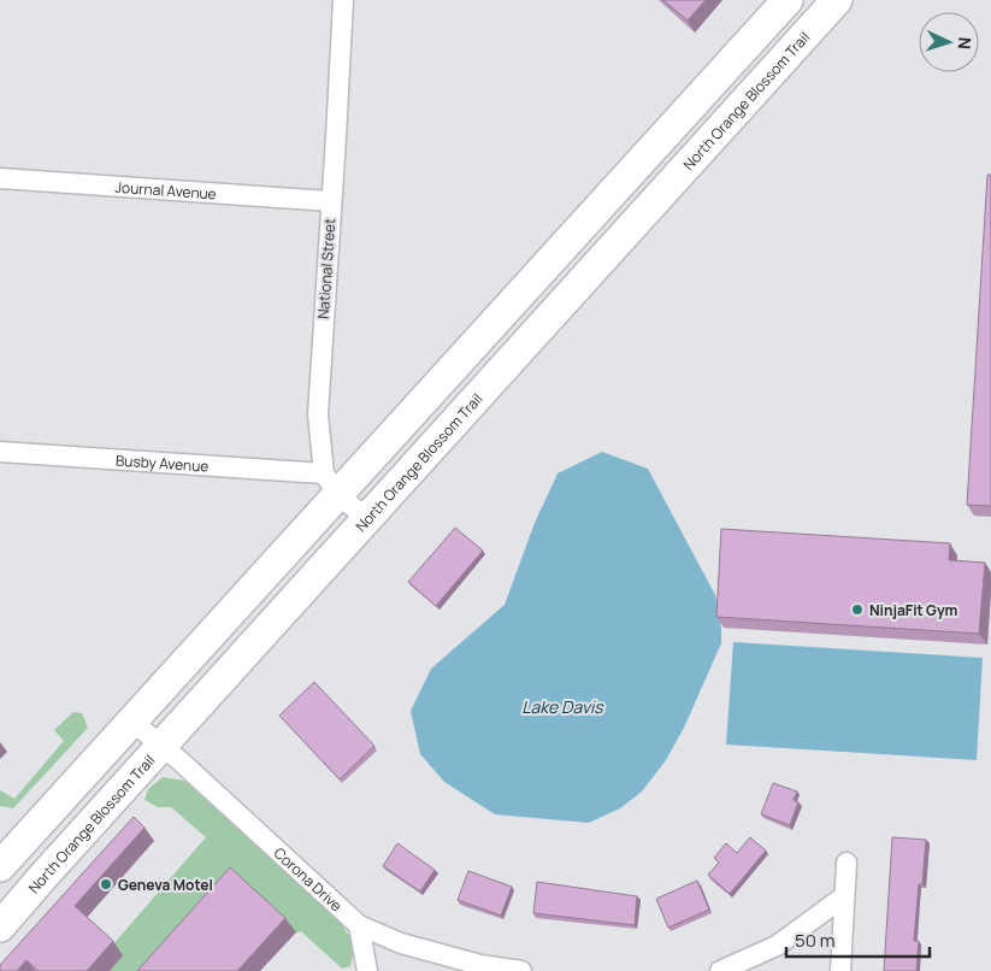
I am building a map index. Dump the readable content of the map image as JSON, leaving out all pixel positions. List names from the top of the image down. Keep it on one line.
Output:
{"streets":{"main road":["North Orange Blossom Trail"],"street":["Journal Avenue","National Street","Busby Avenue","Corona Drive"]},"crossings":[["North Orange Blossom Trail","Corona Drive"],["Journal Avenue","National Street"],["National Street","Busby Avenue"]],"water":["Lake Davis"],"places":["NinjaFit Gym","Geneva Motel"],"scale_bar":"50 m","north":"right"}
